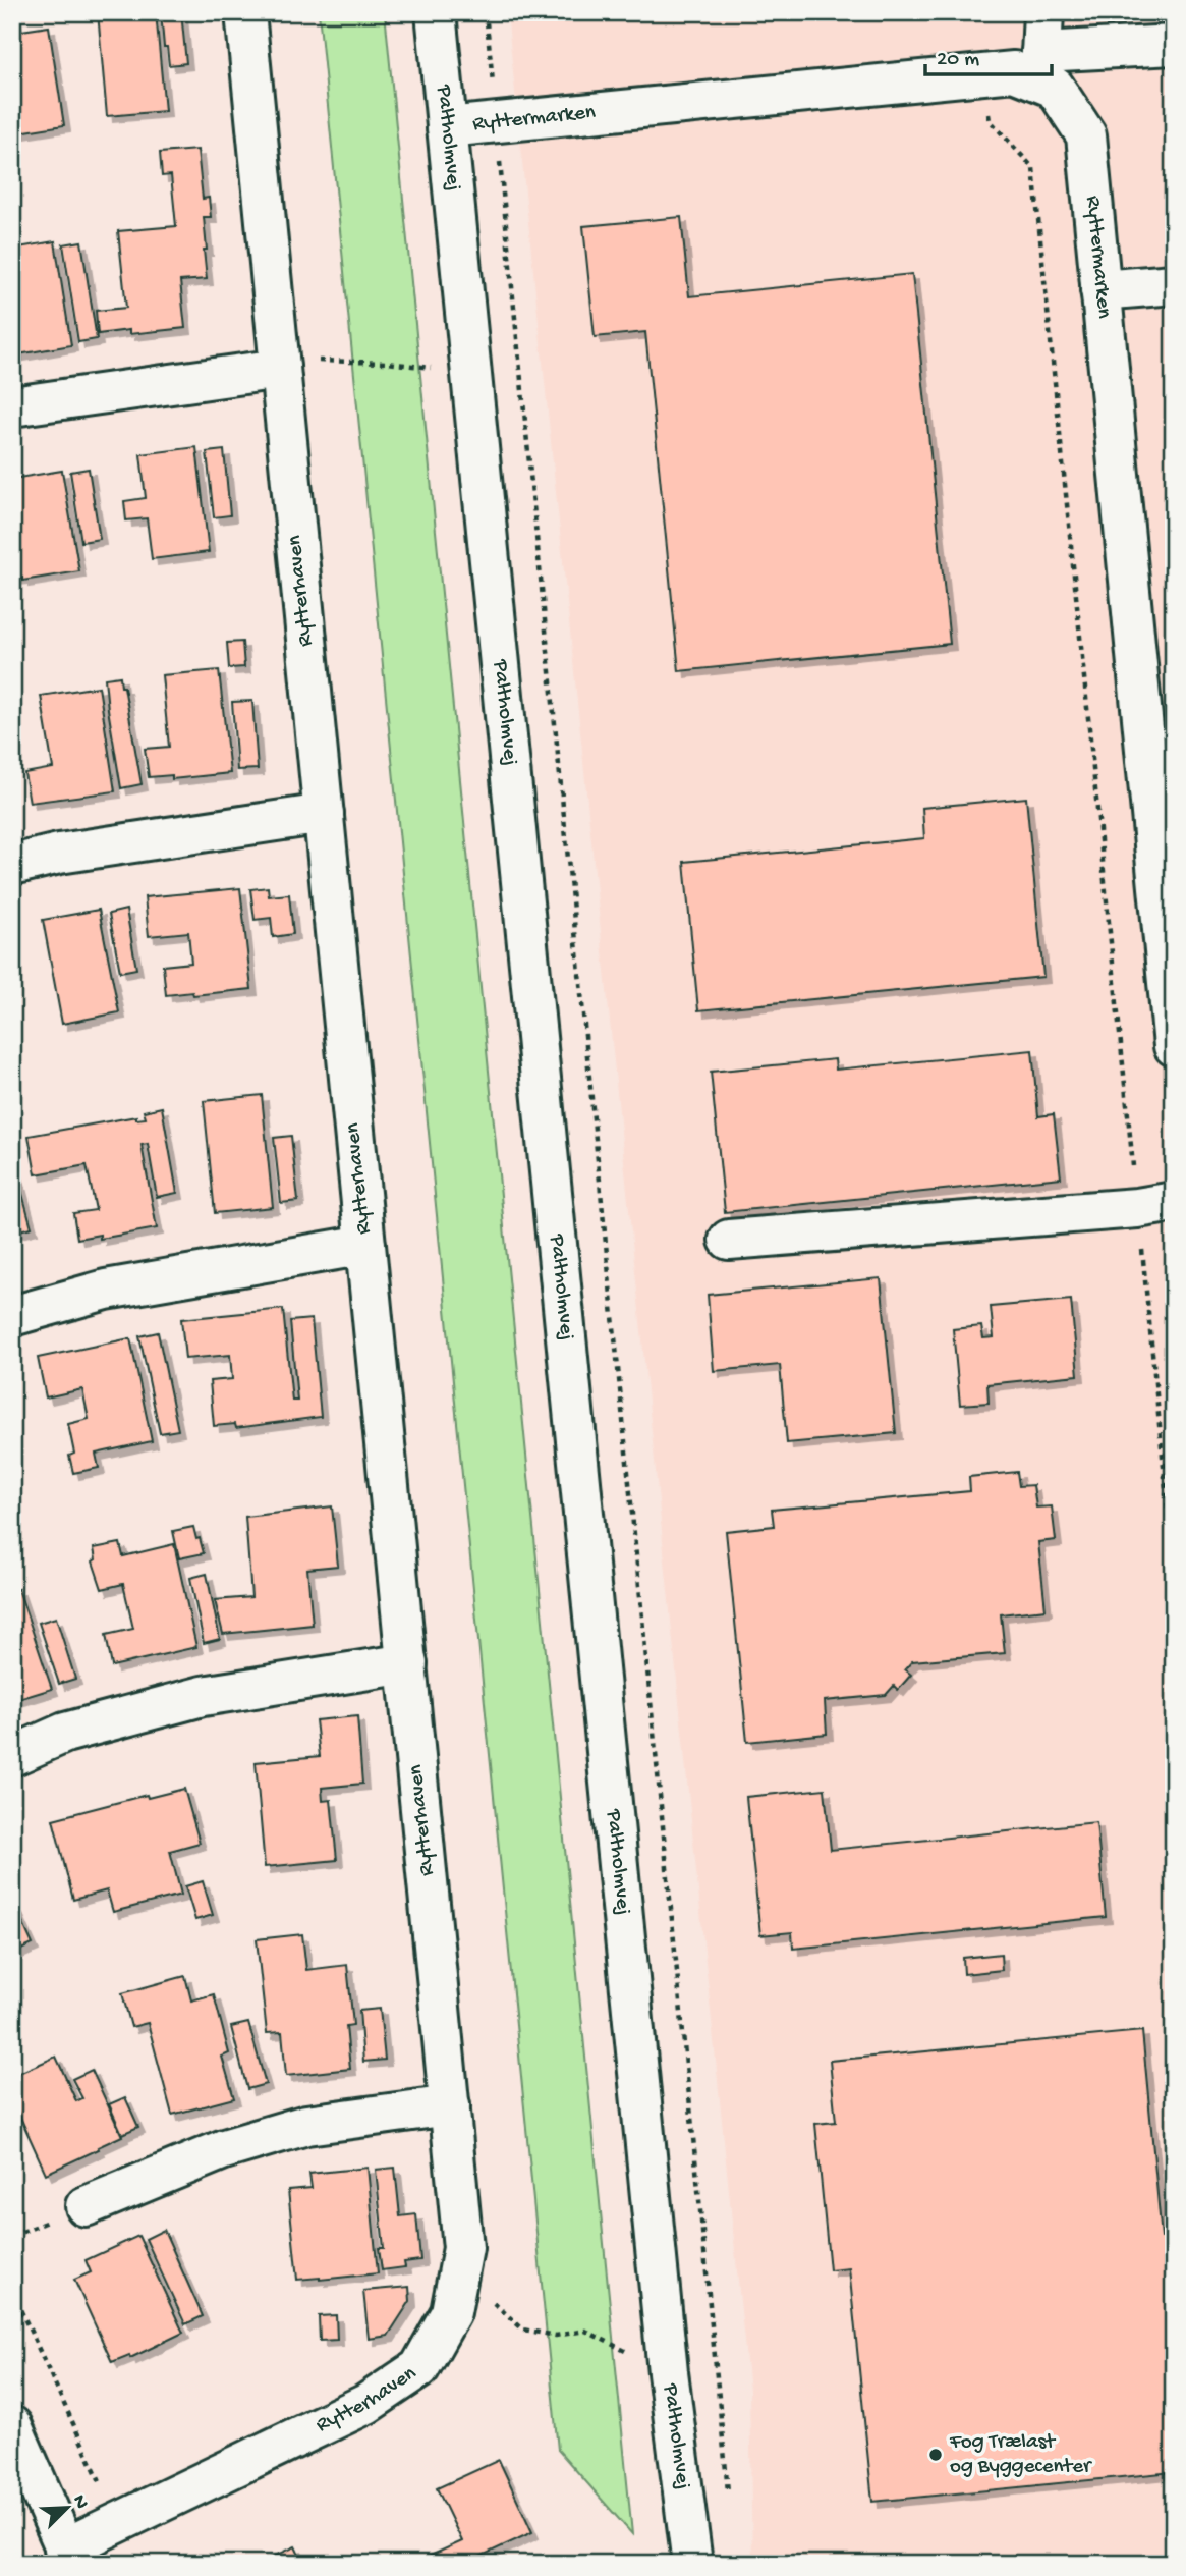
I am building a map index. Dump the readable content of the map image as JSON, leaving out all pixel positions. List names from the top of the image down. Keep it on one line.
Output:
{"streets":{"street":["Ryttermarken","Paltholmvej","Rytterhaven"]},"crossings":[["Ryttermarken","Paltholmvej"]],"places":["Fog Trælast og Byggecenter"],"scale_bar":"20 m","north":"top right"}
